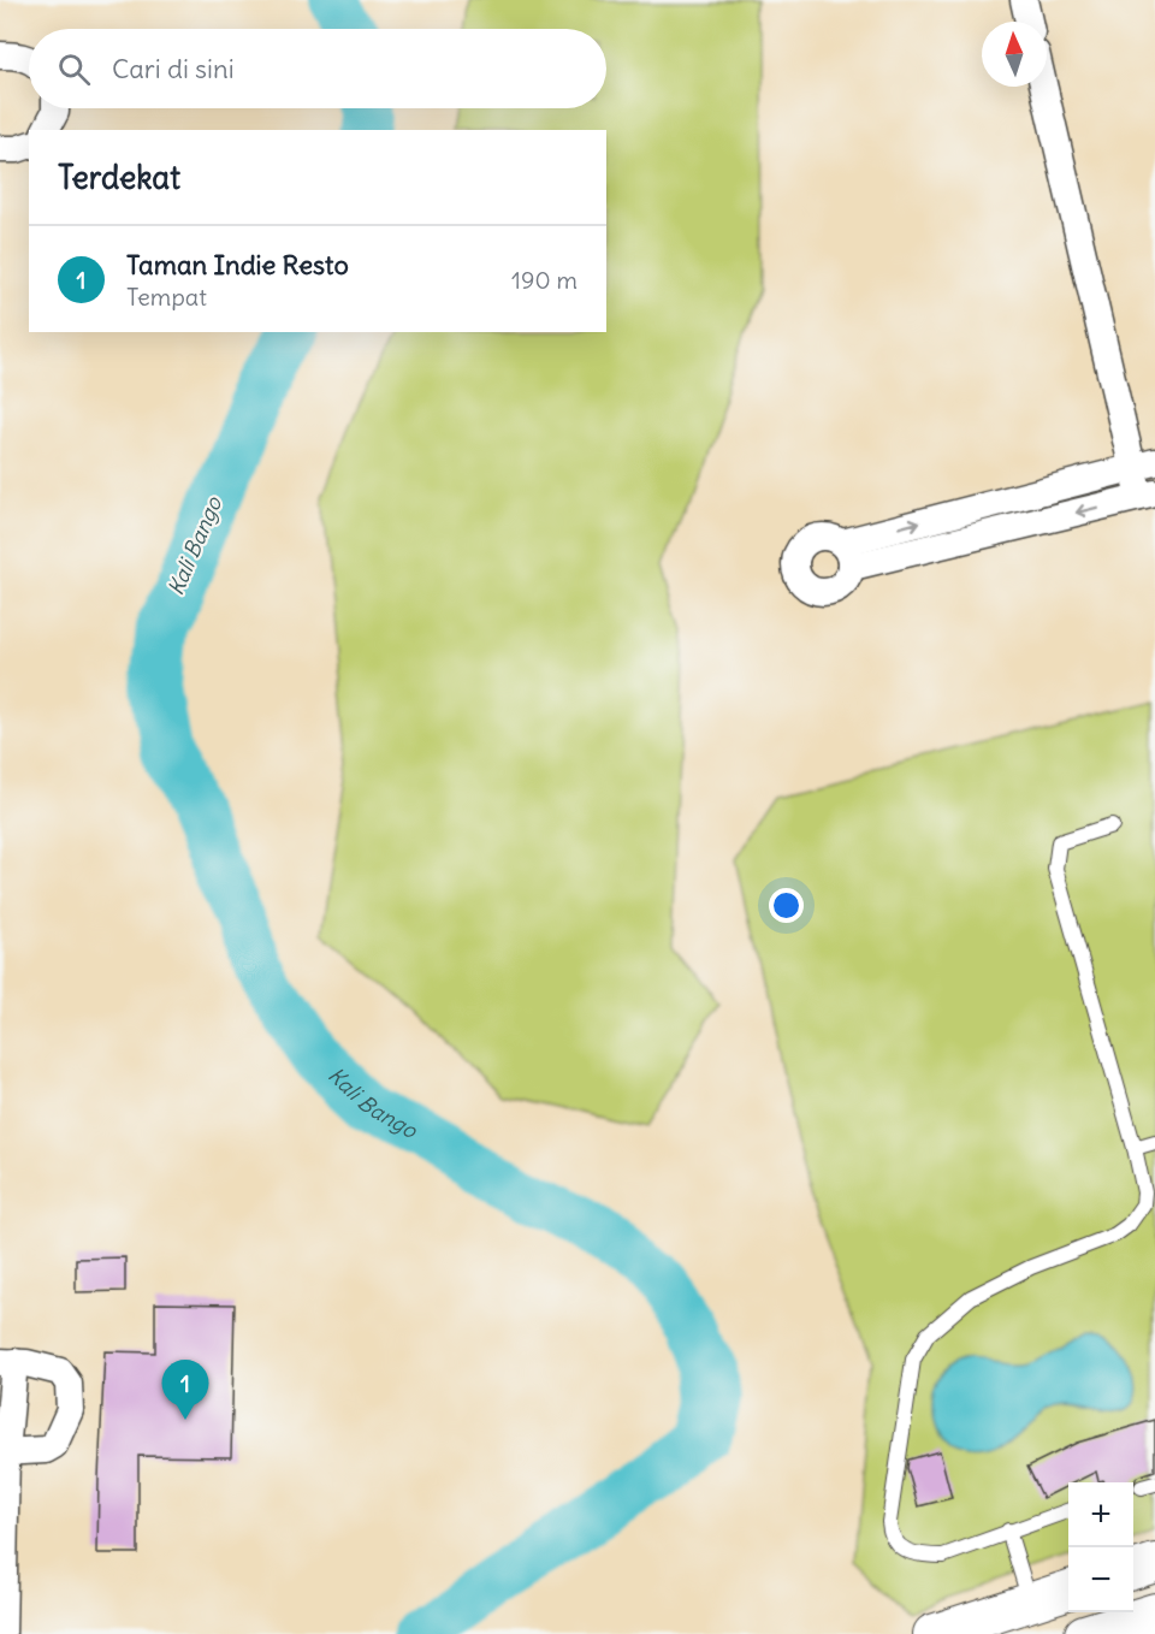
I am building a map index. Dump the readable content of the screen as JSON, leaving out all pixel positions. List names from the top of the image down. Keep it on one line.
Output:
{"water":["Kali Bango"],"north":"top","page":{"search":"Cari di sini","heading":"Terdekat","list":[{"mark":"1","name":"Taman Indie Resto","note":"Tempat","value":"190 m"}],"pins":"1","map_buttons":["+","−"]}}
